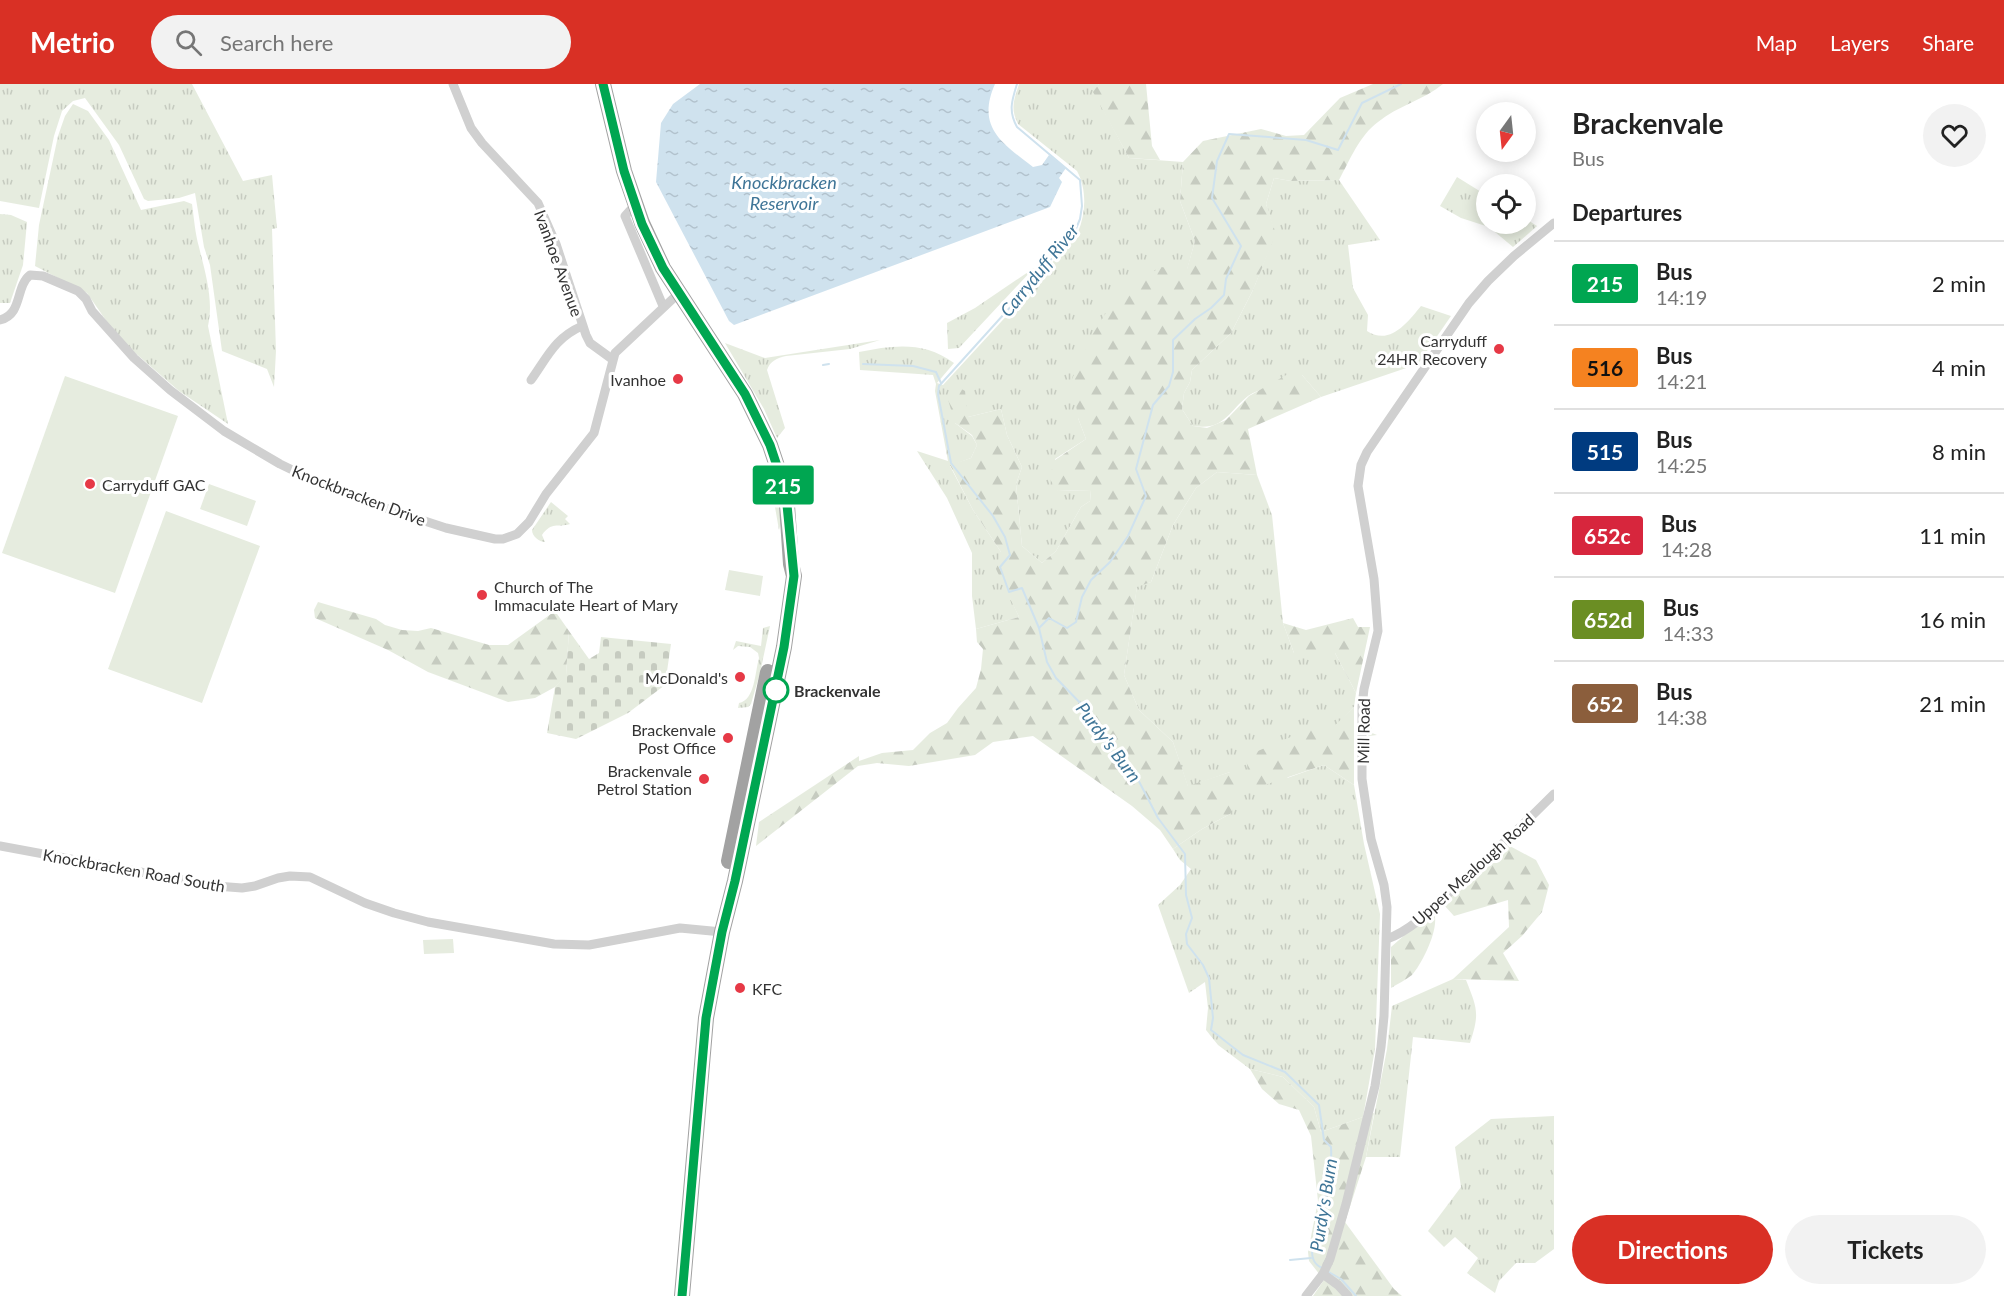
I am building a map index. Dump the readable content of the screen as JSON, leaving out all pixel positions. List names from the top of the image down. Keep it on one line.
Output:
{"streets":{"street":["Ivanhoe Avenue","Knockbracken Drive","Mill Road","Upper Mealough Road","Knockbracken Road South"]},"crossings":[["Ivanhoe Avenue","Knockbracken Drive"],["Mill Road","Upper Mealough Road"]],"water":["Knockbracken Reservoir","Carryduff River","Purdy's Burn"],"places":["Carryduff 24HR Recovery","Ivanhoe","Carryduff GAC","Church of The Immaculate Heart of Mary","McDonald's","Brackenvale","Brackenvale Post Office","Brackenvale Petrol Station","KFC"],"lines":["bus line 215"],"north":"bottom","page":{"header":"Metrio","search":"Search here","nav":["Map","Layers","Share"],"on_map":"215","heading":[["Brackenvale","Bus"],"Departures"],"list":[{"mark":"215","name":"Bus","note":"14:19","value":"2 min"},{"mark":"516","name":"Bus","note":"14:21","value":"4 min"},{"mark":"515","name":"Bus","note":"14:25","value":"8 min"},{"mark":"652c","name":"Bus","note":"14:28","value":"11 min"},{"mark":"652d","name":"Bus","note":"14:33","value":"16 min"},{"mark":"652","name":"Bus","note":"14:38","value":"21 min"}],"buttons":["Directions","Tickets"]}}
